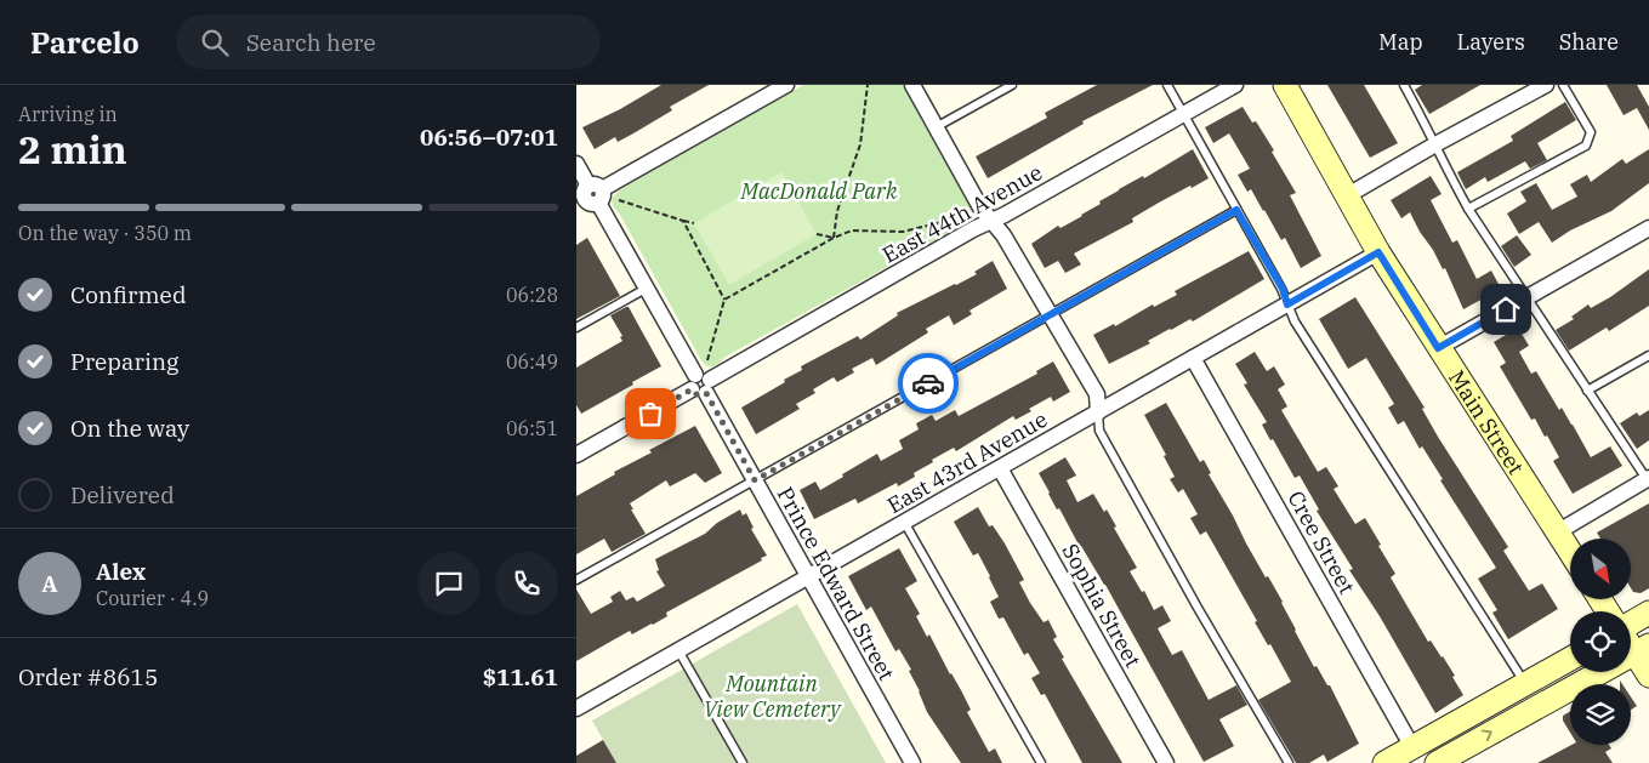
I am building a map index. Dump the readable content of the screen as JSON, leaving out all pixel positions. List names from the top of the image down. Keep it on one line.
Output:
{"streets":{"main road":["Main Street"],"street":["East 44th Avenue","East 43rd Avenue","Cree Street","Prince Edward Street","Sophia Street"]},"crossings":[["East 44th Avenue","Prince Edward Street"],["Main Street","East 43rd Avenue"],["East 43rd Avenue","Cree Street"],["East 43rd Avenue","Prince Edward Street"],["East 43rd Avenue","Sophia Street"]],"parks":["MacDonald Park","Mountain View Cemetery"],"north":"bottom right","page":{"header":"Parcelo","search":"Search here","nav":["Map","Layers","Share"],"heading":["2 min","Arriving in","06:56–07:01"],"panel":["Alex","Courier · 4.9","Order #8615","$11.61"],"bar":"On the way · 350 m","list":[["Confirmed","06:28"],["Preparing","06:49"],["On the way","06:51"],"Delivered"],"round":"A"}}
